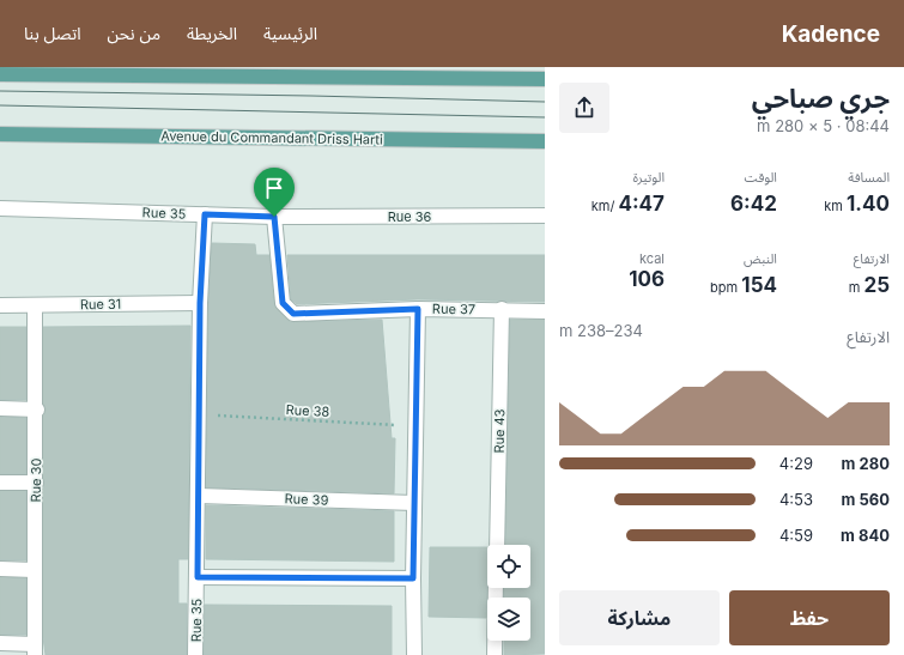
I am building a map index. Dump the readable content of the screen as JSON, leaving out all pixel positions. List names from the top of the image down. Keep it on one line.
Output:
{"streets":{"main road":["Avenue du Commandant Driss Harti"],"street":["Rue 35","Rue 36","Rue 31","Rue 37","Rue 43","Rue 30","Rue 39"],"path":["Rue 38"]},"crossings":[["Rue 35","Rue 36"],["Rue 35","Rue 31"],["Rue 35","Rue 38"],["Rue 35","Rue 39"],["Rue 36","Rue 37"],["Rue 31","Rue 30"],["Rue 37","Rue 43"]],"page":{"header":"Kadence","nav":["الرئيسية","الخريطة","من نحن","اتصل بنا"],"heading":["جري صباحي","08:44 · 5 × 280 m"],"stats":[["المسافة","1.40 km"],["الوقت","6:42"],["الوتيرة","4:47 /km"],["الارتفاع","25 m"],["النبض","154 bpm"],["kcal","106"]],"chart":["الارتفاع","234–238 m"],"list":[{"name":"280 m","note":"4:29"},{"name":"560 m","note":"4:53"},{"name":"840 m","note":"4:59"}],"buttons":["حفظ","مشاركة"]}}
